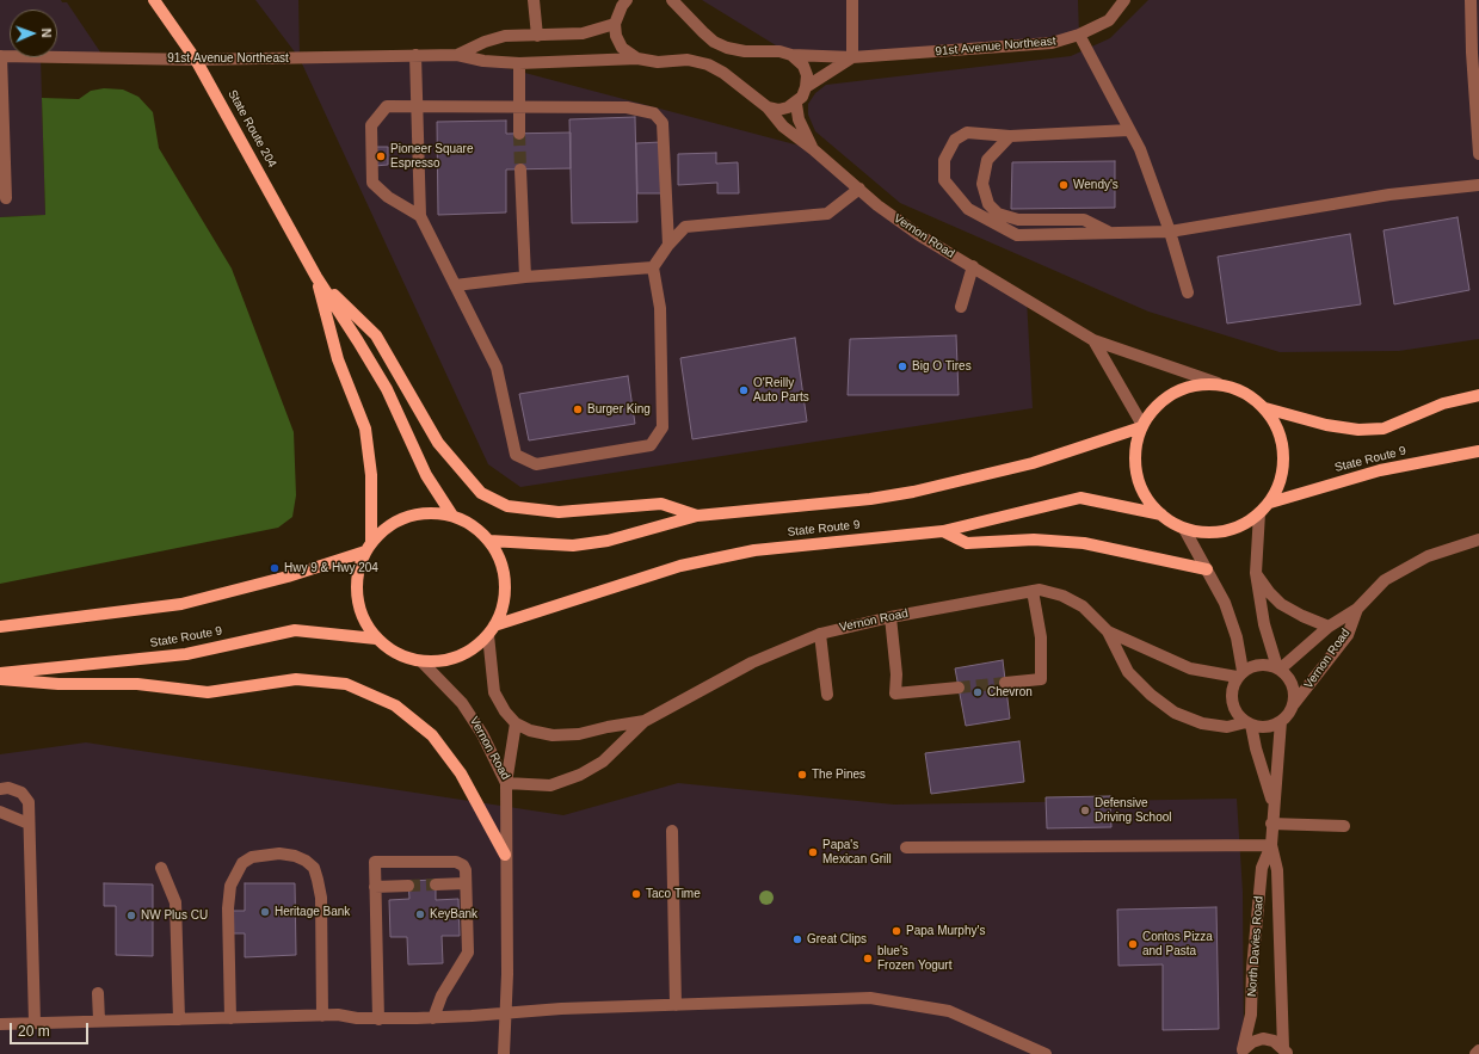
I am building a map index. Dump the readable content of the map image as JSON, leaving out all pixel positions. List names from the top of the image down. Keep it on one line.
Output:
{"streets":{"main road":["State Route 204","State Route 9"],"street":["91st Avenue Northeast","Vernon Road","North Davies Road"]},"crossings":[["91st Avenue Northeast","State Route 204"],["91st Avenue Northeast","Vernon Road"],["State Route 204","Vernon Road"],["State Route 204","State Route 9"],["Vernon Road","State Route 9"],["Vernon Road","North Davies Road"]],"places":["Pioneer Square Espresso","Wendy's","Big O Tires","O'Reilly Auto Parts","Burger King","Hwy 9 & Hwy 204","Chevron","The Pines","Defensive Driving School","Papa's Mexican Grill","Taco Time","Heritage Bank","KeyBank","NW Plus CU","Papa Murphy's","Great Clips","Contos Pizza and Pasta","blue's Frozen Yogurt"],"scale_bar":"20 m","north":"right"}
